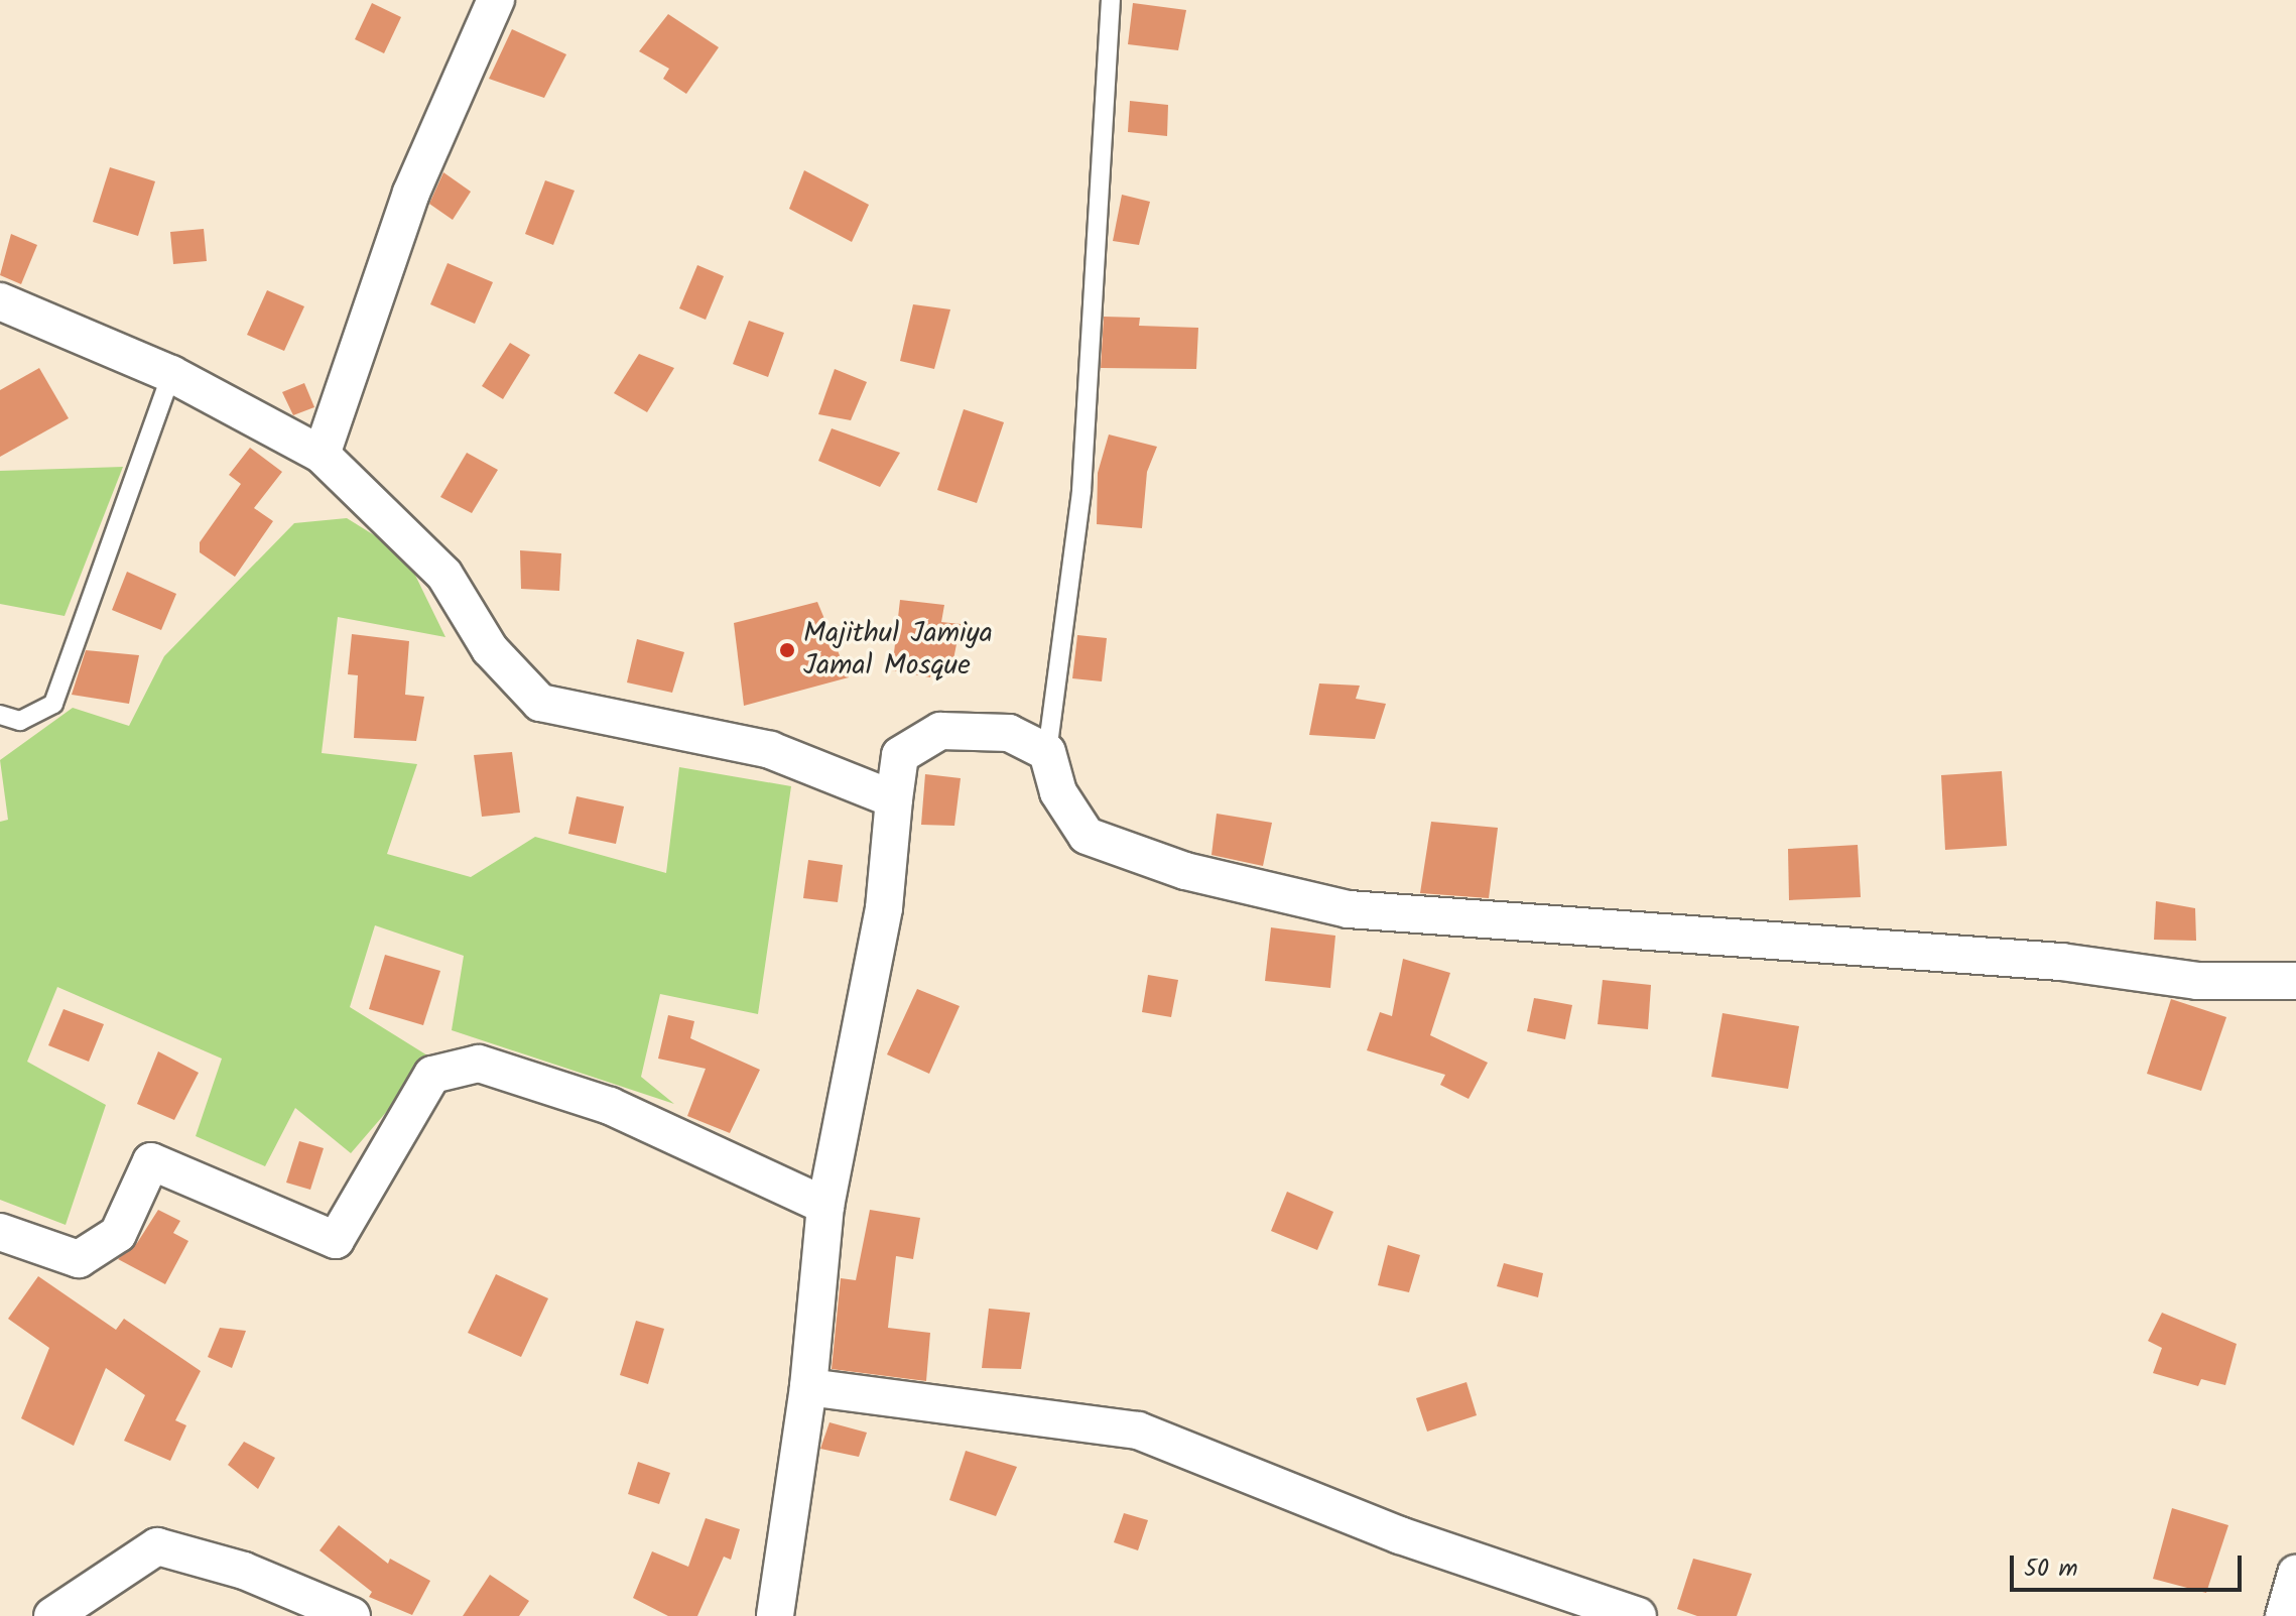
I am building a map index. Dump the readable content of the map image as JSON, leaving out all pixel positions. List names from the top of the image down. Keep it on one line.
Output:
{"places":["Majithul Jamiya Jamal Mosque"],"scale_bar":"50 m"}
